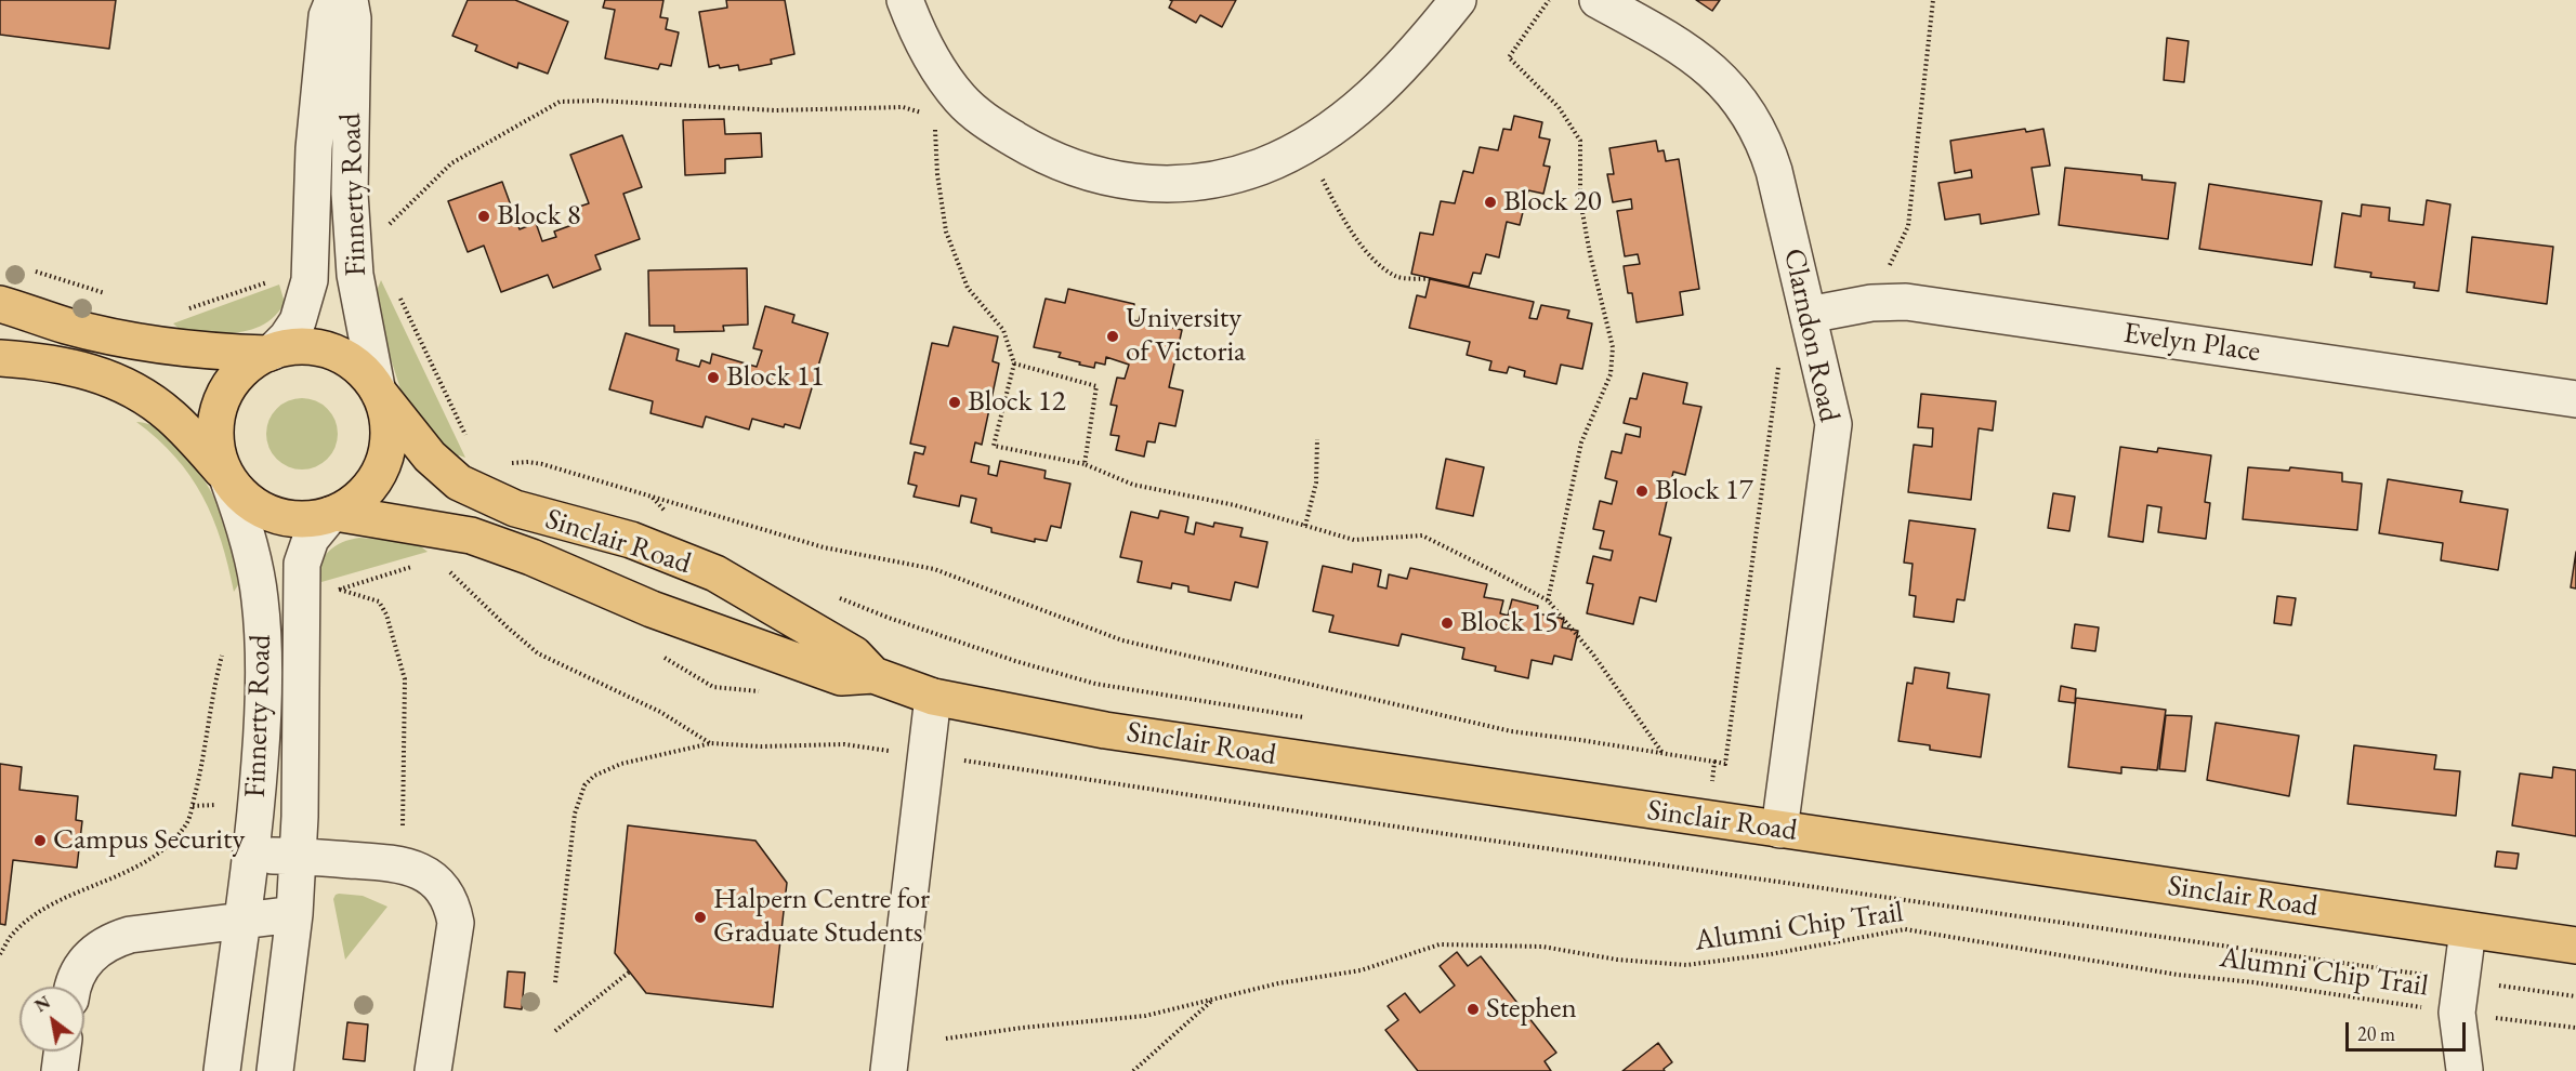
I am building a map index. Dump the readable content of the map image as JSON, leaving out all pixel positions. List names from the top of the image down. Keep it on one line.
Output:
{"streets":{"main road":["Sinclair Road"],"street":["Finnerty Road","Clarndon Road","Evelyn Place"],"path":["Alumni Chip Trail"]},"crossings":[["Finnerty Road","Sinclair Road"],["Clarndon Road","Evelyn Place"],["Clarndon Road","Sinclair Road"]],"places":["Block 20","Block 8","University of Victoria","Block 11","Block 12","Block 17","Block 15","Campus Security","Halpern Centre for Graduate Students","Stephen"],"scale_bar":"20 m","north":"top left"}
